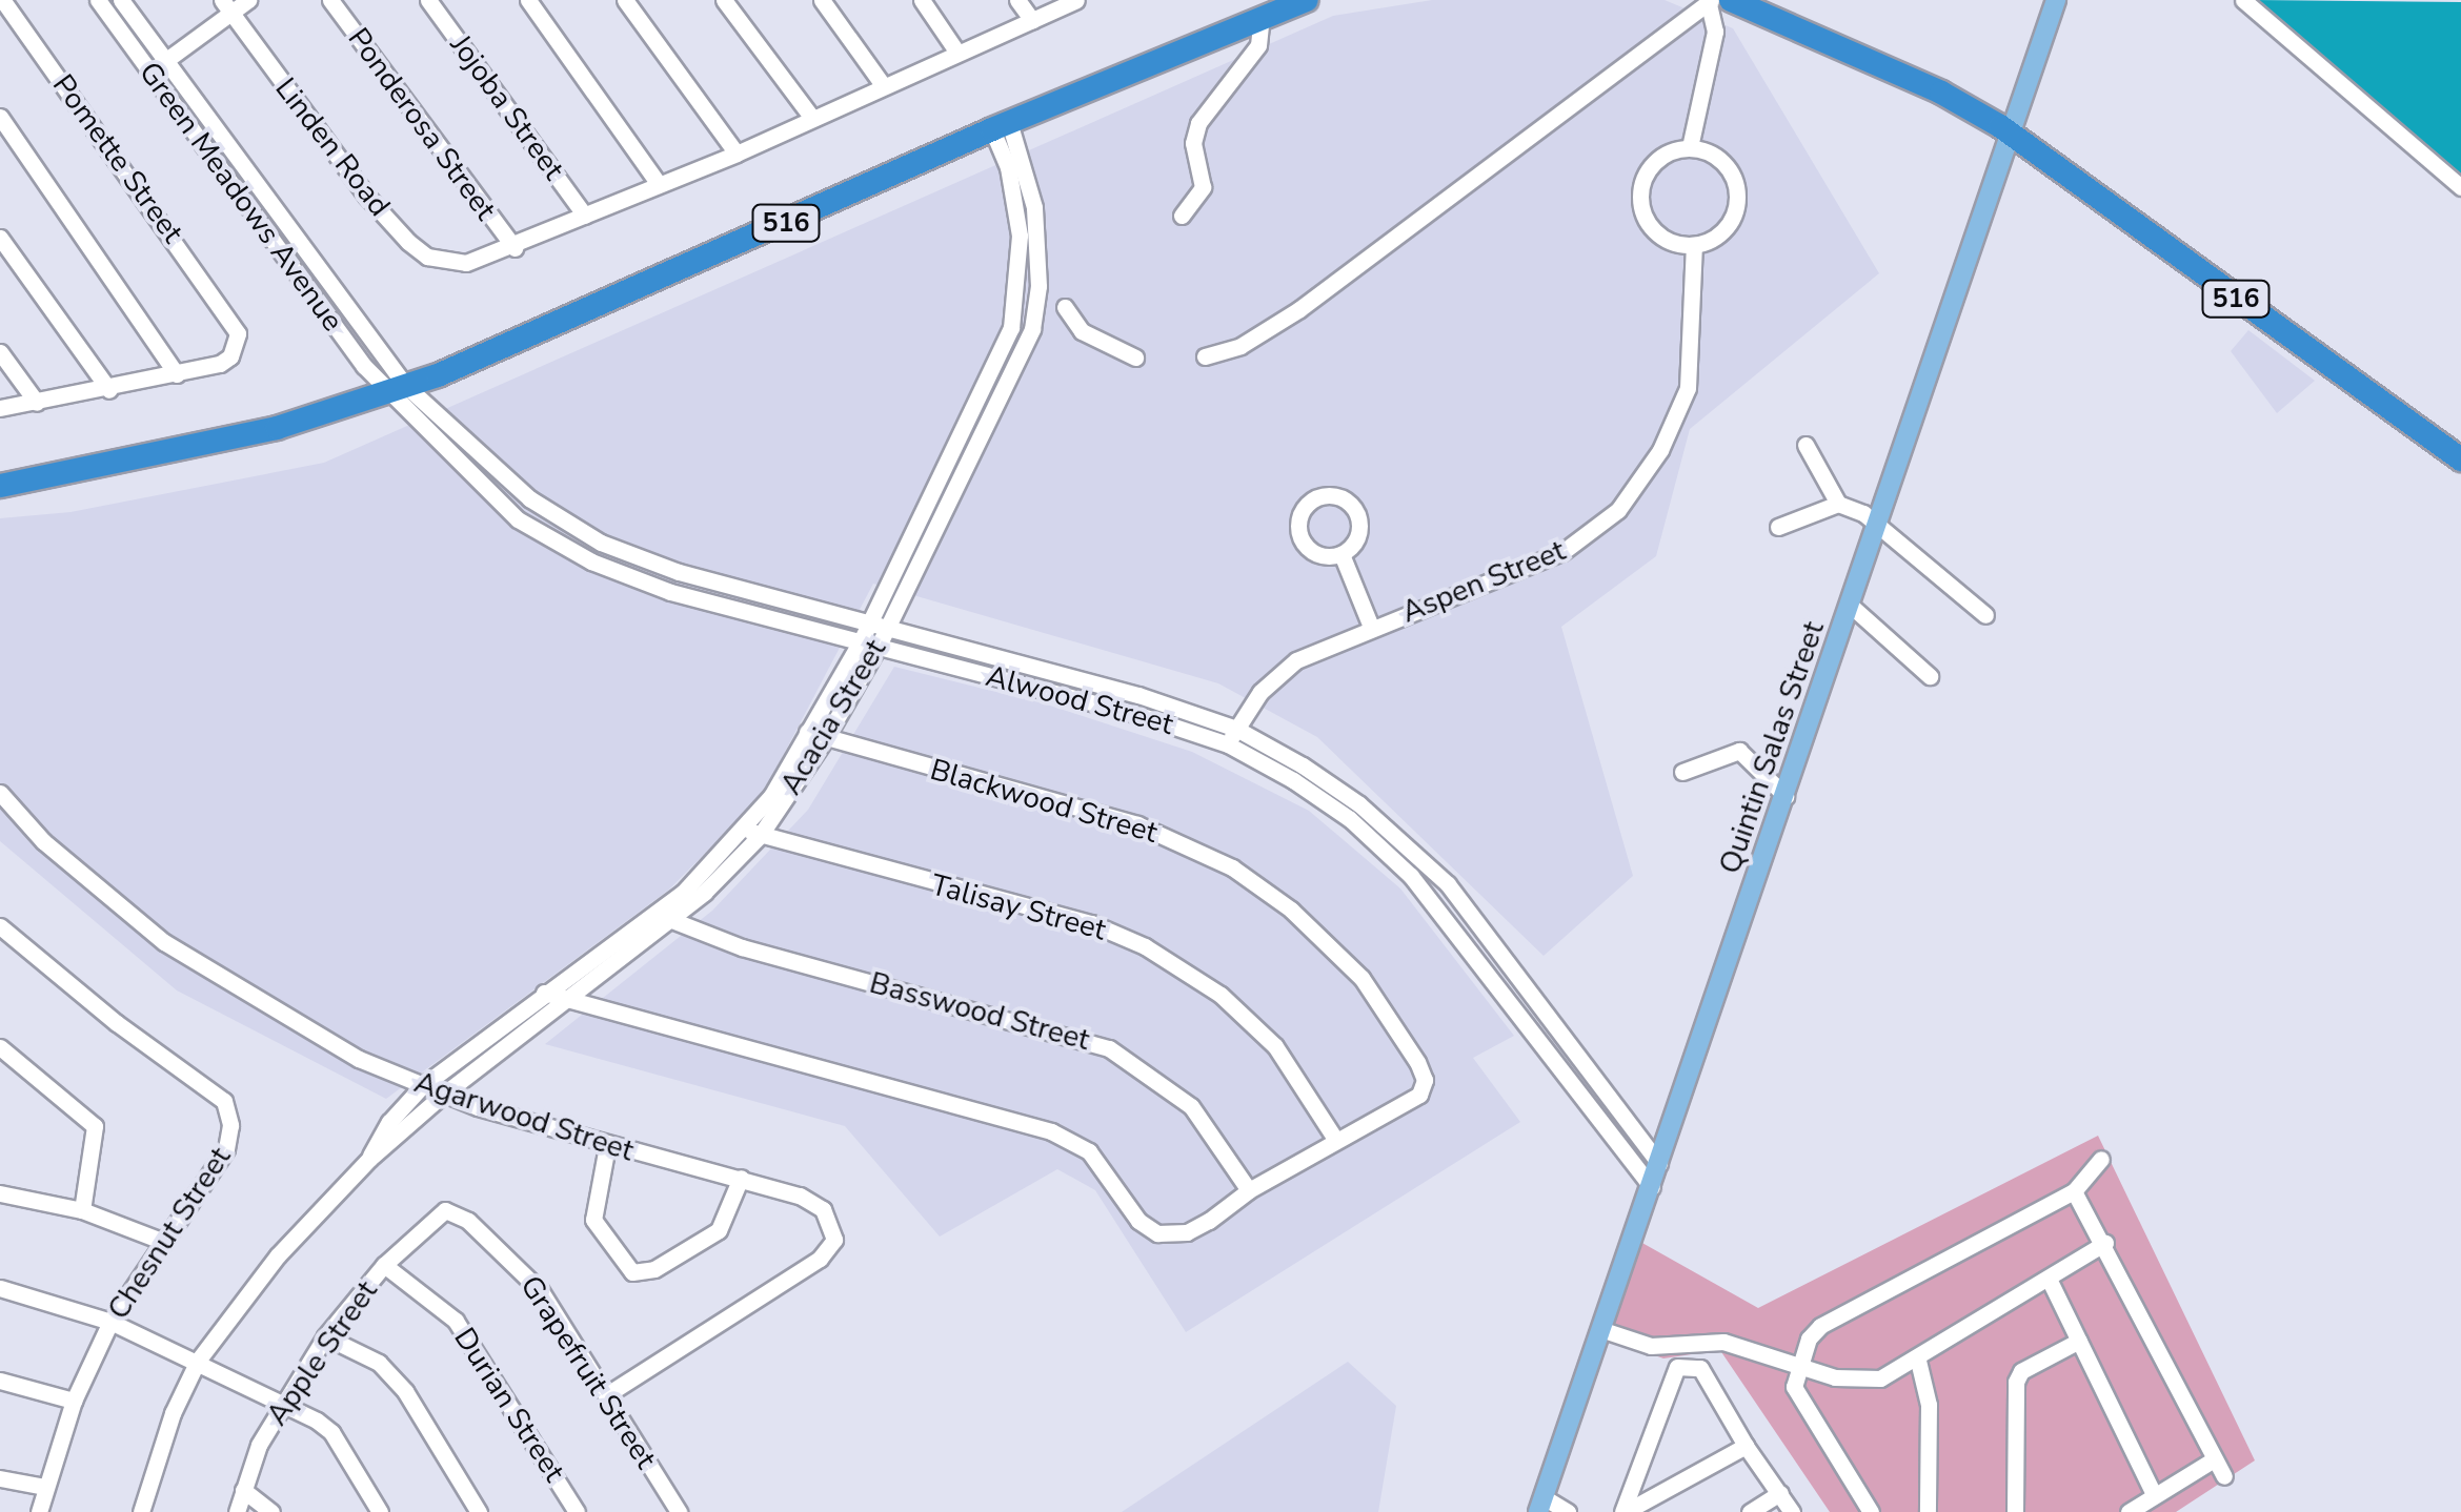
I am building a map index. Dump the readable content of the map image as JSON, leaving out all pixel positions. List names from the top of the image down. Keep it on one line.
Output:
{"streets":{"highway":["516"],"main road":["Quintin Salas Street"],"street":["Jojoba Street","Ponderosa Street","Linden Road","Pomette Street","Green Meadows Avenue","Aspen Street","Alwood Street","Acacia Street","Blackwood Street","Talisay Street","Basswood Street","Agarwood Street","Chesnut Street","Apple Street","Grapefruit Street","Durian Street"]},"crossings":[["Ponderosa Street","Linden Road"],["Green Meadows Avenue","516"],["Green Meadows Avenue","Alwood Street"],["516","Alwood Street"],["516","Acacia Street"],["516","Quintin Salas Street"],["Aspen Street","Alwood Street"],["Alwood Street","Acacia Street"],["Alwood Street","Quintin Salas Street"],["Acacia Street","Blackwood Street"],["Acacia Street","Talisay Street"],["Acacia Street","Basswood Street"],["Acacia Street","Agarwood Street"],["Blackwood Street","Talisay Street"],["Agarwood Street","Grapefruit Street"],["Apple Street","Grapefruit Street"],["Apple Street","Durian Street"]]}
